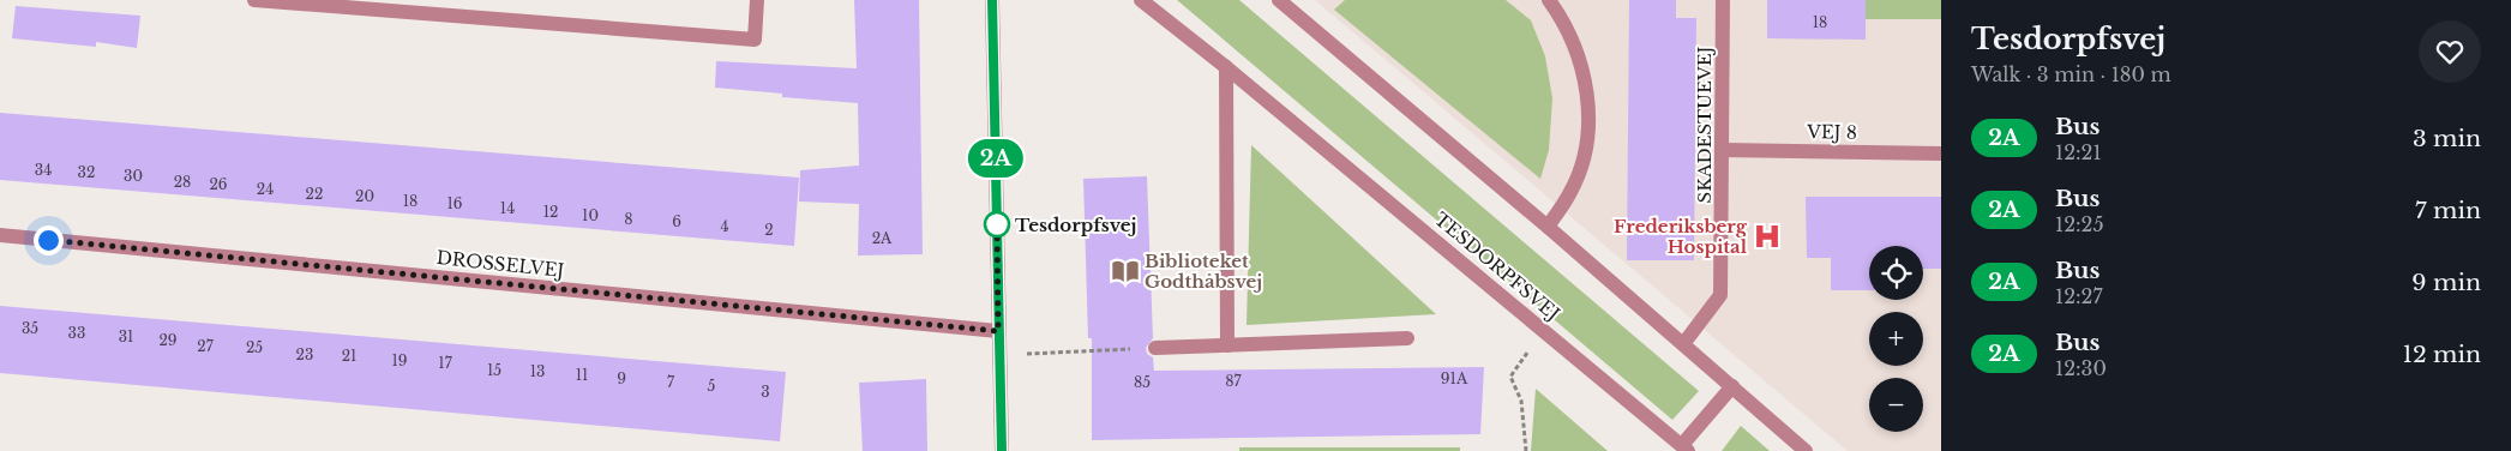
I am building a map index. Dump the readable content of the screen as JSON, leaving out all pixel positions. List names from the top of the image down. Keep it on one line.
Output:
{"streets":{"street":["SKADESTUEVEJ","VEJ 8","DROSSELVEJ","TESDORPFSVEJ"]},"crossings":[["SKADESTUEVEJ","VEJ 8"]],"places":{"other":["Tesdorpfsvej"],"hospital":["Frederiksberg Hospital"],"library":["Biblioteket Godthåbsvej"]},"lines":["bus line 2A"],"house_numbers":["18","34","32","30","28","26","24","22","20","18","16","14","12","10","8","6","4","2","2A","35","33","31","29","27","25","23","21","19","17","15","13","11","9","91A","87","7","85","5","3"],"page":{"on_map":"2A","heading":["Tesdorpfsvej","Walk · 3 min · 180 m"],"list":[{"mark":"2A","name":"Bus","note":"12:21","value":"3 min"},{"mark":"2A","name":"Bus","note":"12:25","value":"7 min"},{"mark":"2A","name":"Bus","note":"12:27","value":"9 min"},{"mark":"2A","name":"Bus","note":"12:30","value":"12 min"}],"map_buttons":["+","−"]}}
